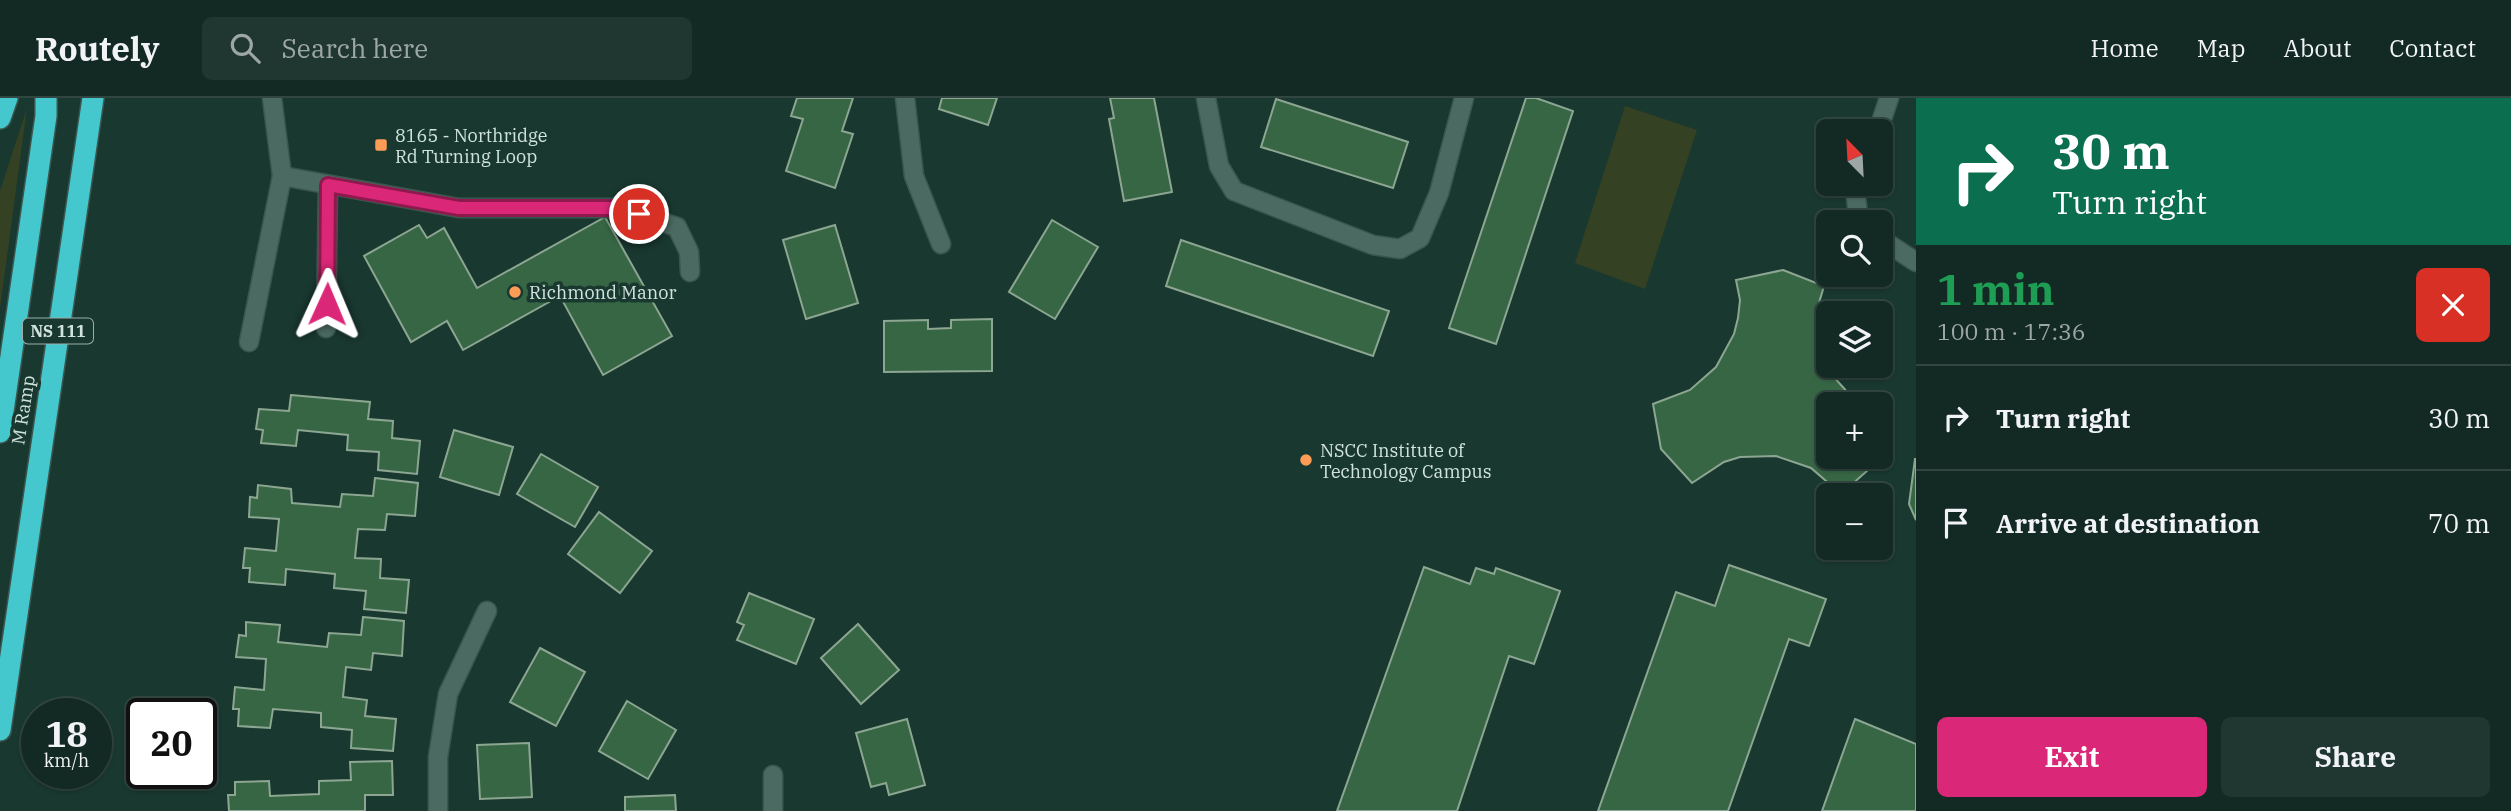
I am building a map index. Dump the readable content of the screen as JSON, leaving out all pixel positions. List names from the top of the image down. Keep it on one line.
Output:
{"streets":{"highway":["NS 111","M Ramp"]},"places":{"transit":["8165 - Northridge Rd Turning Loop"],"other":["Richmond Manor","NSCC Institute of Technology Campus"]},"north":"top left","page":{"header":"Routely","search":"Search here","nav":["Home","Map","About","Contact"],"turn":["30 m","Turn right"],"map_buttons":["+","−"],"heading":["1 min","100 m · 17:36"],"list":[{"name":"Turn right","value":"30 m"},{"name":"Arrive at destination","value":"70 m"}],"speed":"18 km/h","limit":"20","buttons":["Exit","Share"]}}
